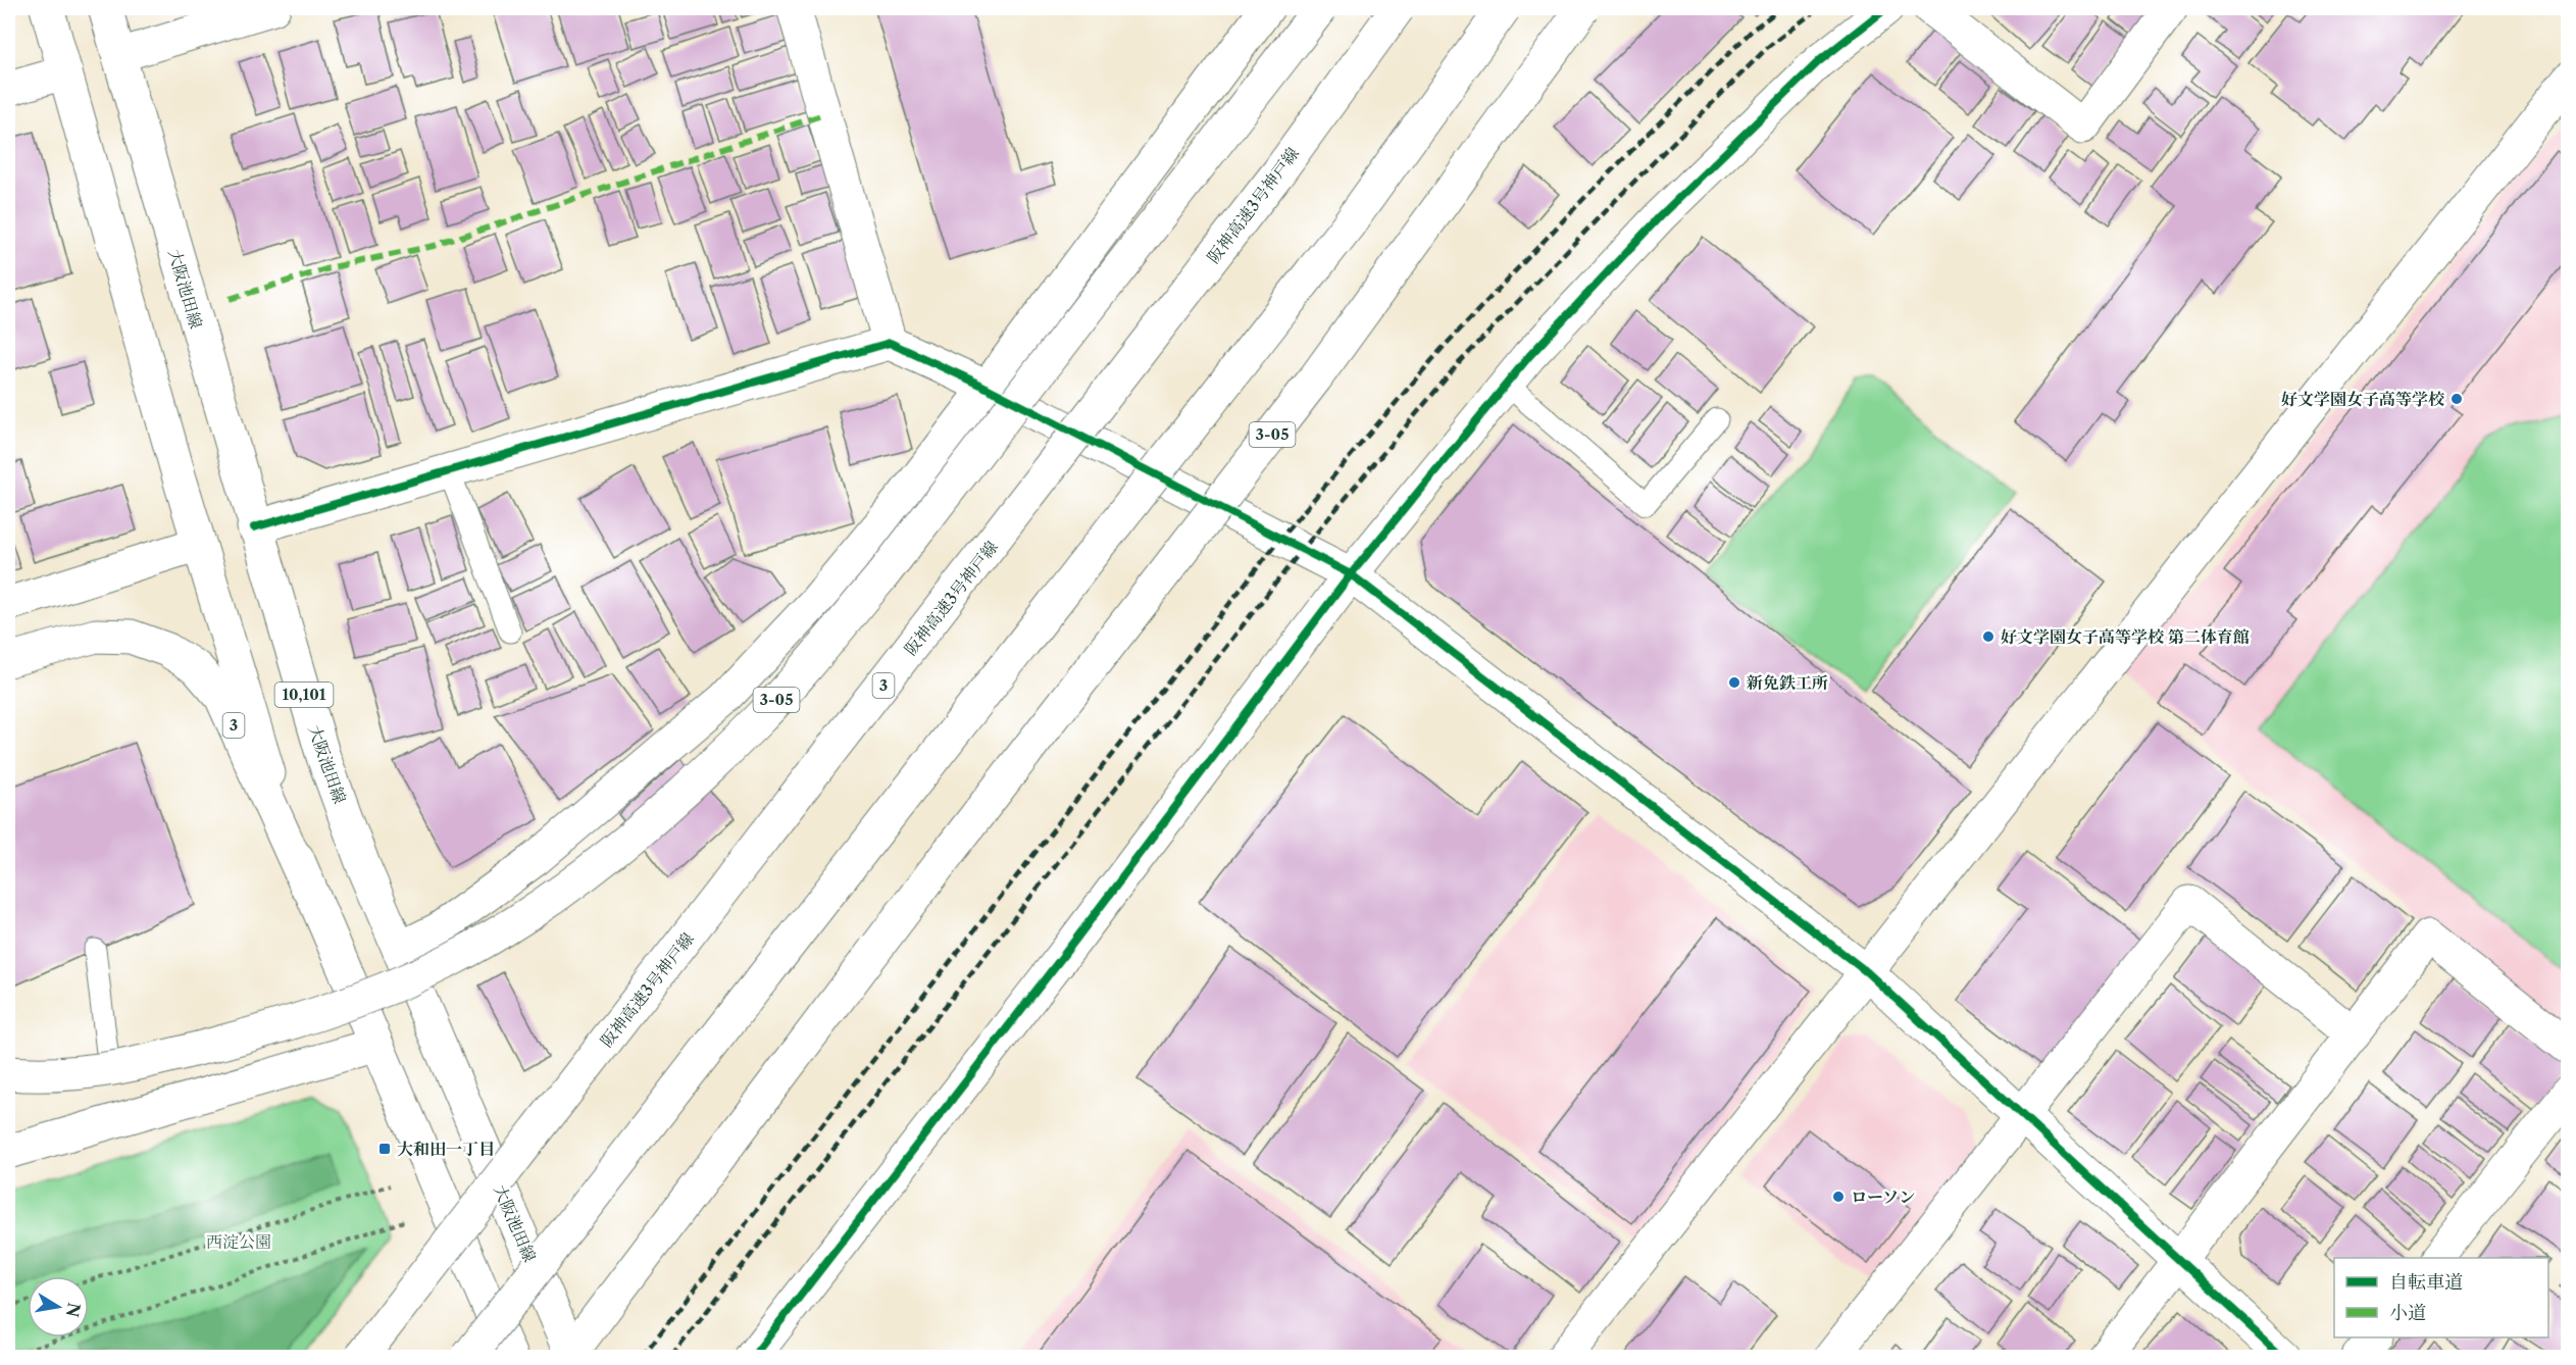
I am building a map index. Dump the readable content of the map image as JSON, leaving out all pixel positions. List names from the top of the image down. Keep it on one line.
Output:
{"streets":{"main road":["阪神高速3号神戸線","大阪池田線","3-05","3","10,101"]},"crossings":[["大阪池田線","3-05"]],"parks":["西淀公園"],"places":{"other":["好文学園女子高等学校","好文学園女子高等学校 第二体育館","新免鉄工所","ローソン"],"transit":["大和田一丁目"]},"legend":["自転車道","小道"],"north":"right"}
